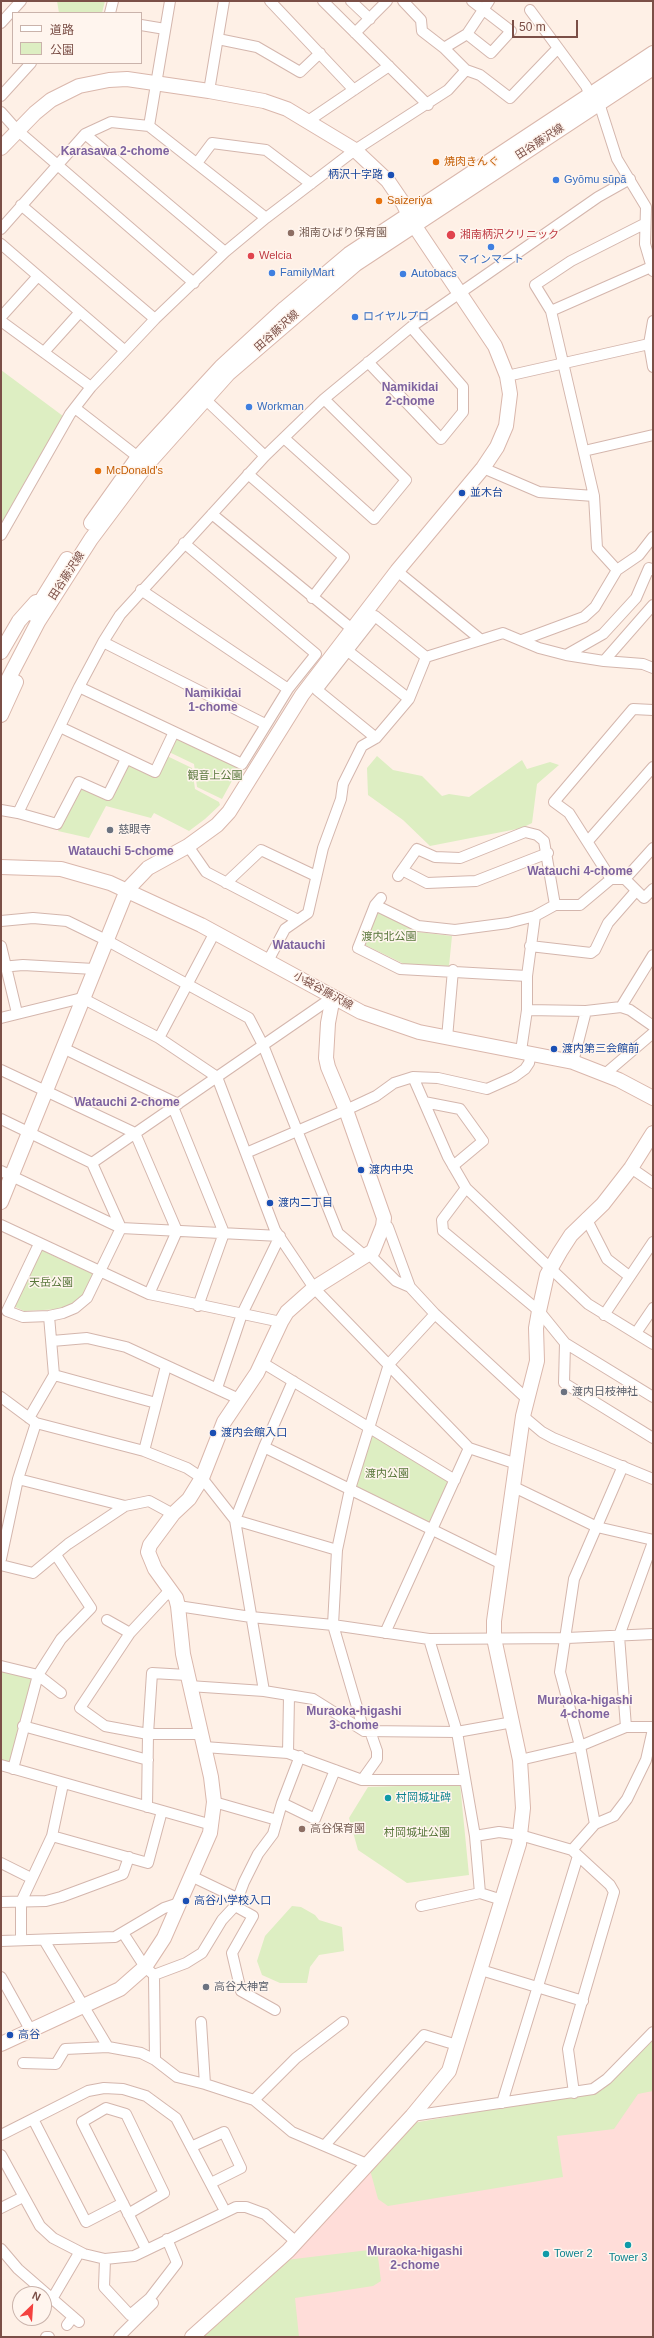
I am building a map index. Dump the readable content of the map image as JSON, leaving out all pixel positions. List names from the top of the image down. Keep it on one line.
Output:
{"streets":{"street":["田谷藤沢線","小袋谷藤沢線"]},"districts":["Karasawa 2-chome","Namikidai 2-chome","Namikidai 1-chome","Watauchi 5-chome","Watauchi 4-chome","Watauchi","Watauchi 2-chome","Muraoka-higashi 4-chome","Muraoka-higashi 3-chome","Muraoka-higashi 2-chome"],"parks":["観音上公園","渡内北公園","天岳公園","渡内公園","村岡城址公園"],"places":["焼肉きんぐ","柄沢十字路","Gyōmu sūpā","Saizeriya","湘南ひばり保育園","湘南柄沢クリニック","マインマート","Welcia","FamilyMart","Autobacs","ロイヤルプロ","Workman","McDonald's","並木台","慈眼寺","渡内第三会館前","渡内中央","渡内二丁目","渡内日枝神社","渡内会館入口","村岡城址碑","高谷保育園","高谷小学校入口","高谷大神宮","高谷","Tower 3","Tower 2"],"legend":["道路","公園"],"scale_bar":"50 m","north":"top right"}
